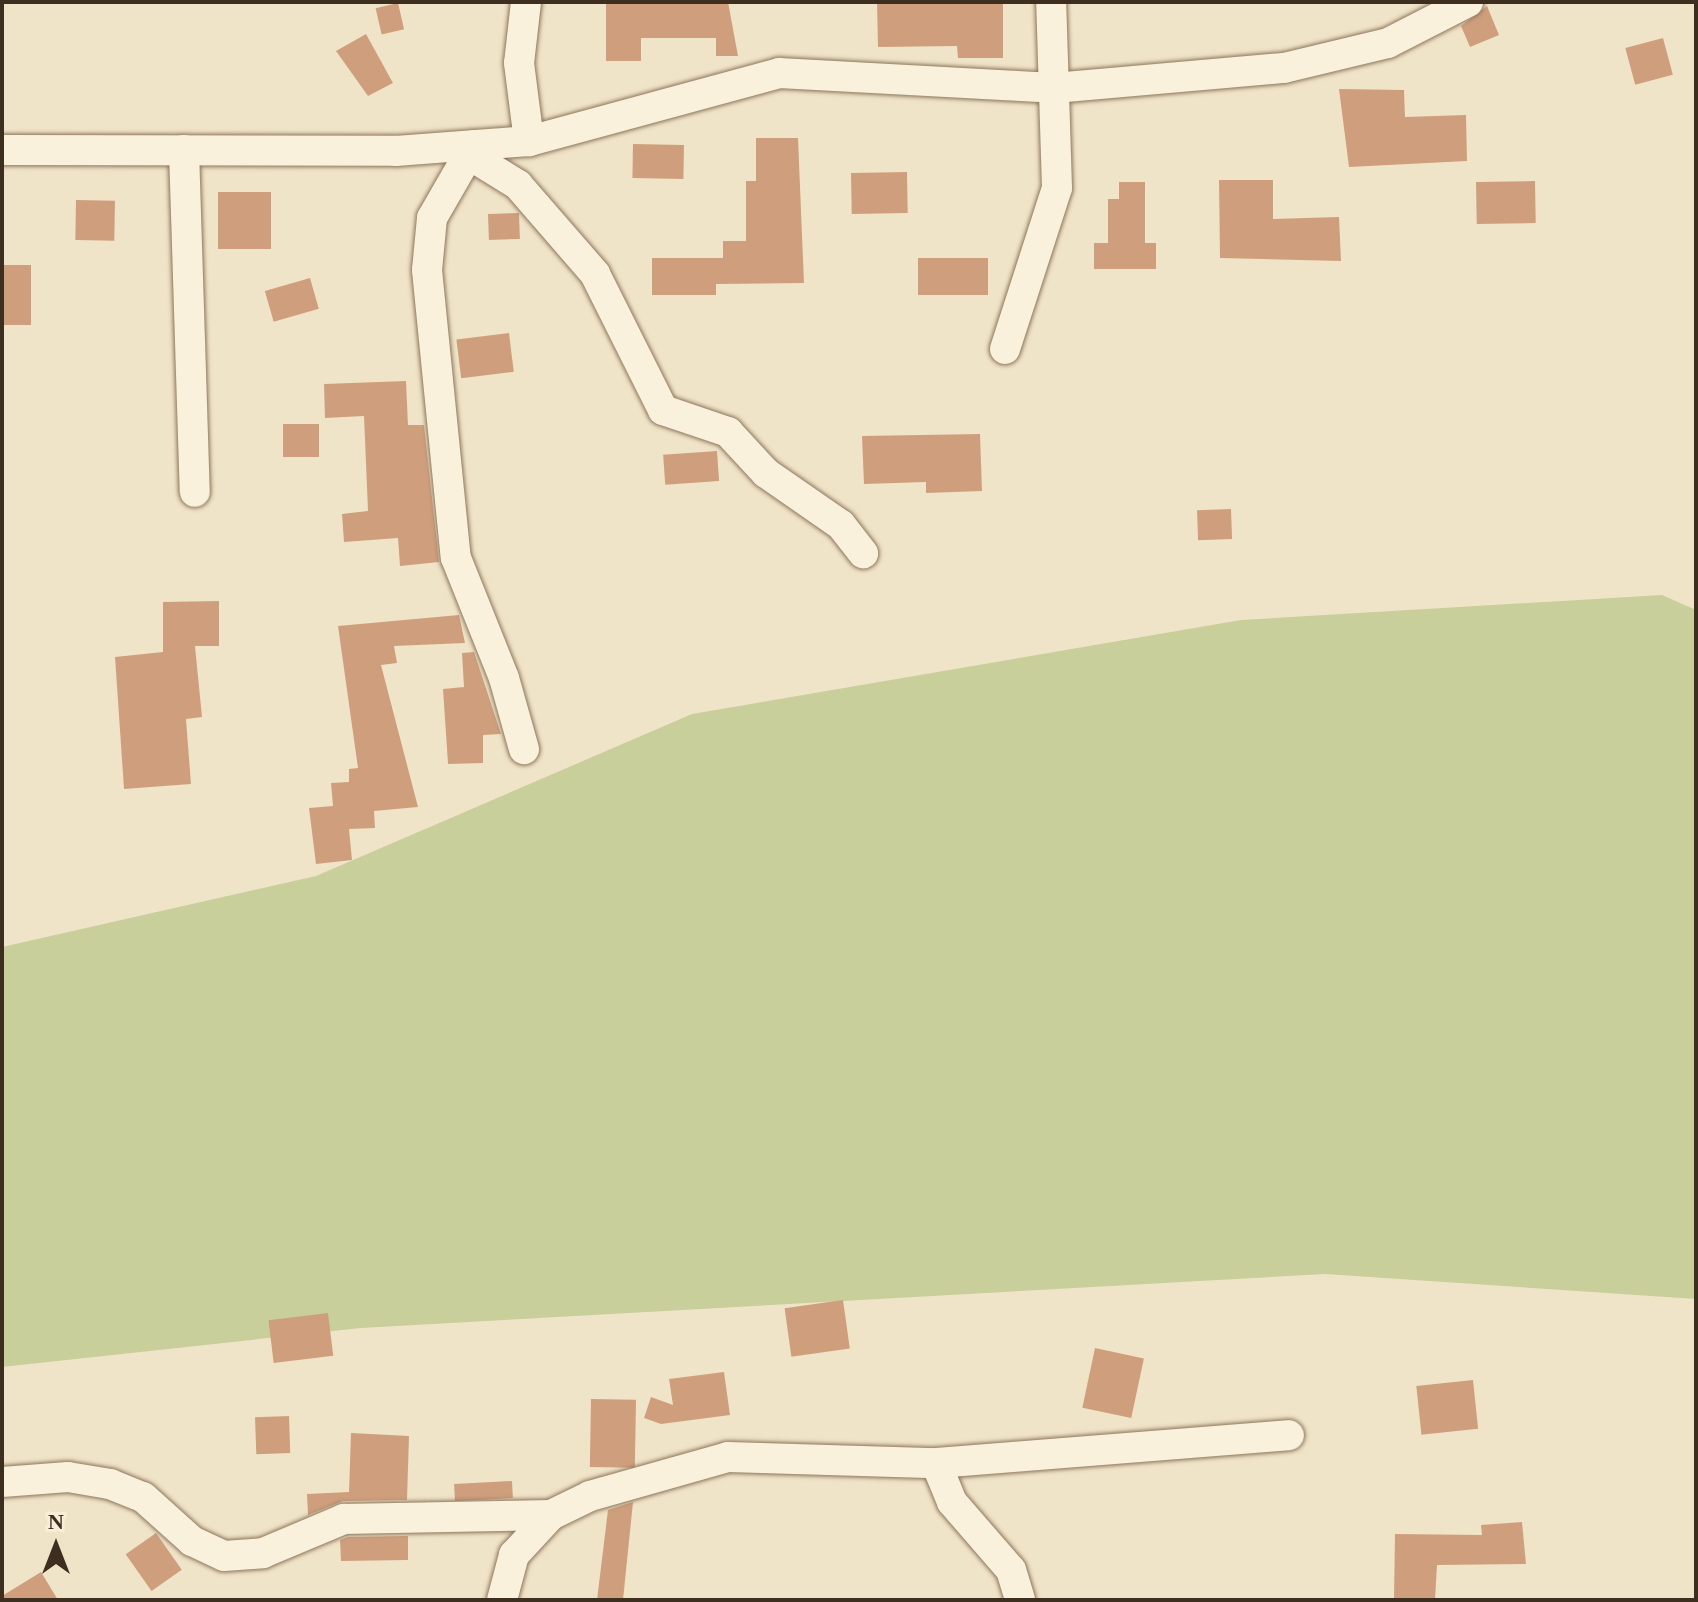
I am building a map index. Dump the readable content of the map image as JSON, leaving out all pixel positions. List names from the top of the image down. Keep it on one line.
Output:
{"north":"top"}
